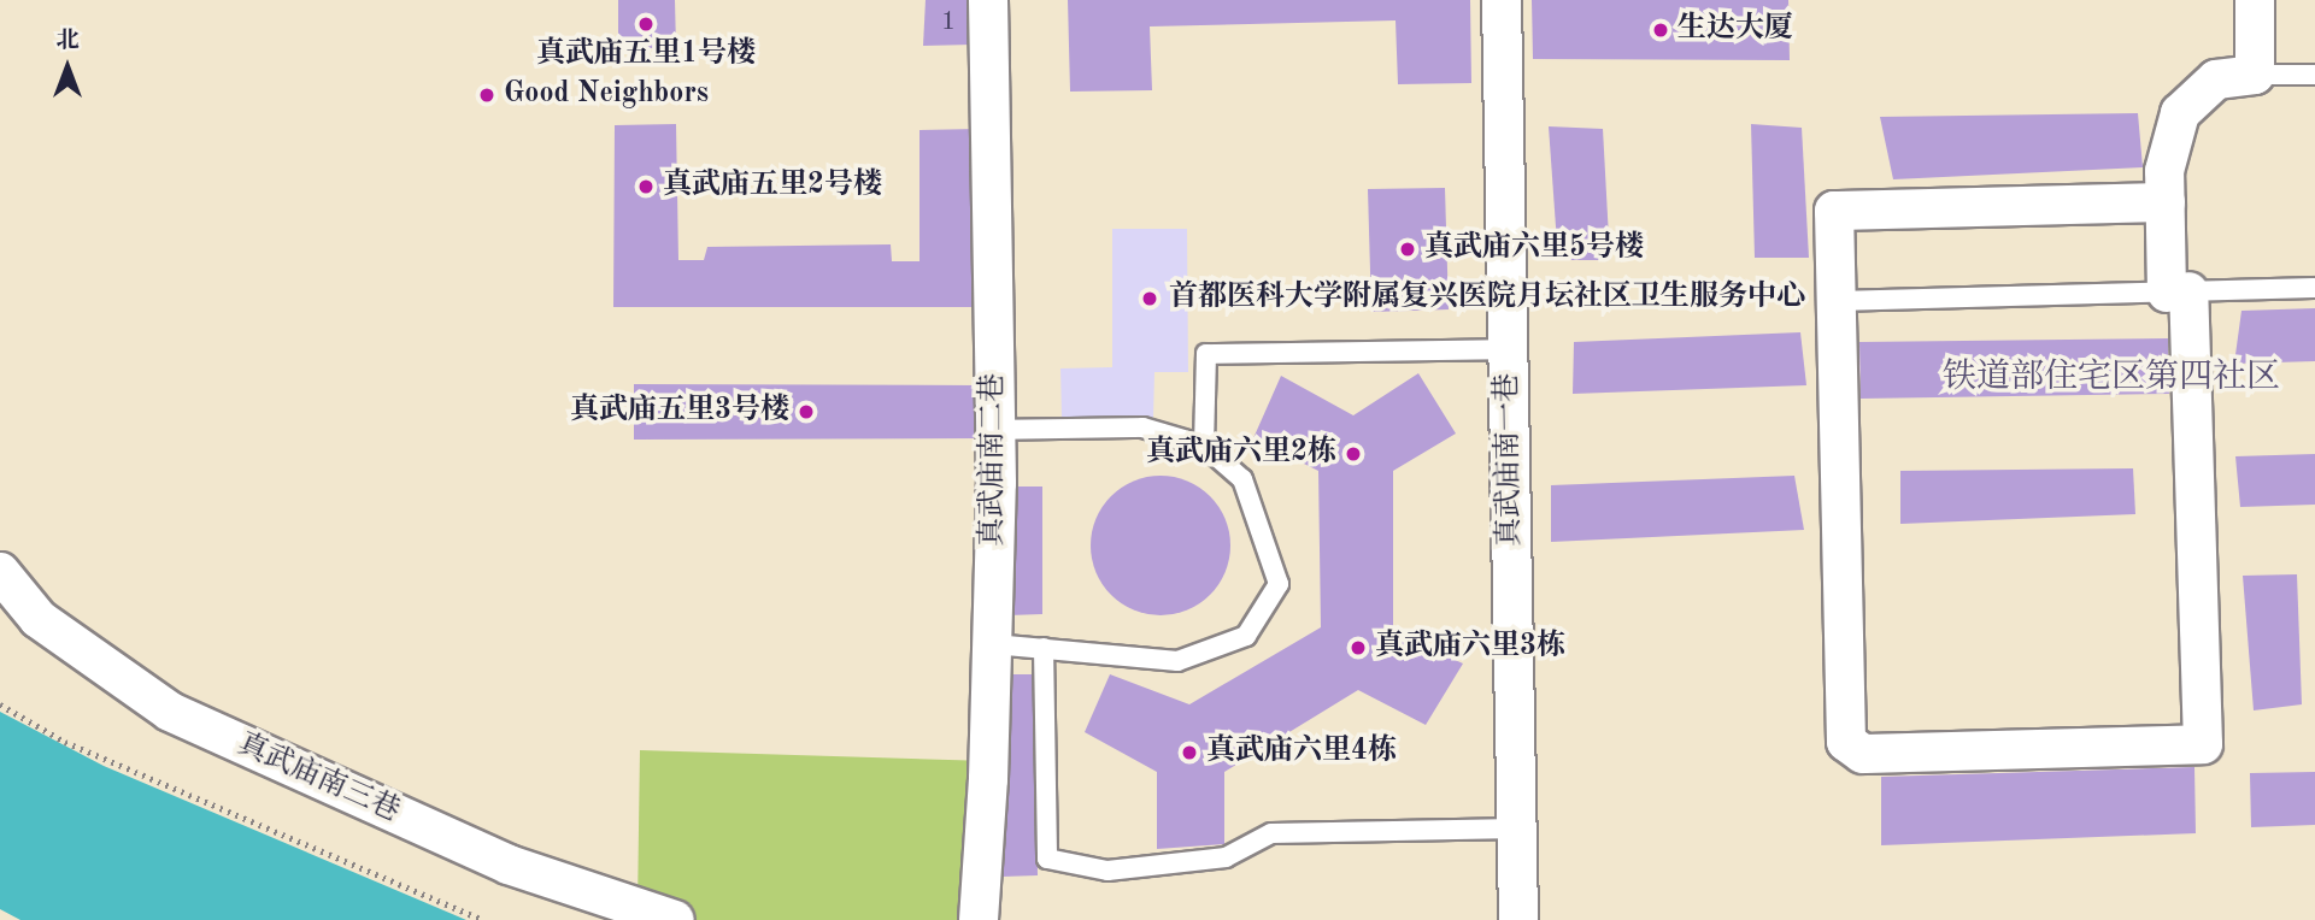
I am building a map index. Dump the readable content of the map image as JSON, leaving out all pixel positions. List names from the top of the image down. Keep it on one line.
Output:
{"streets":{"street":["真武庙南二巷","真武庙南一巷","真武庙南三巷"]},"districts":["铁道部住宅区第四社区"],"places":["真武庙五里1号楼","生达大厦","Good Neighbors","真武庙五里2号楼","真武庙六里5号楼","首都医科大学附属复兴医院月坛社区卫生服务中心","真武庙五里3号楼","真武庙六里2栋","真武庙六里3栋","真武庙六里4栋"],"house_numbers":["1"],"north":"top"}
